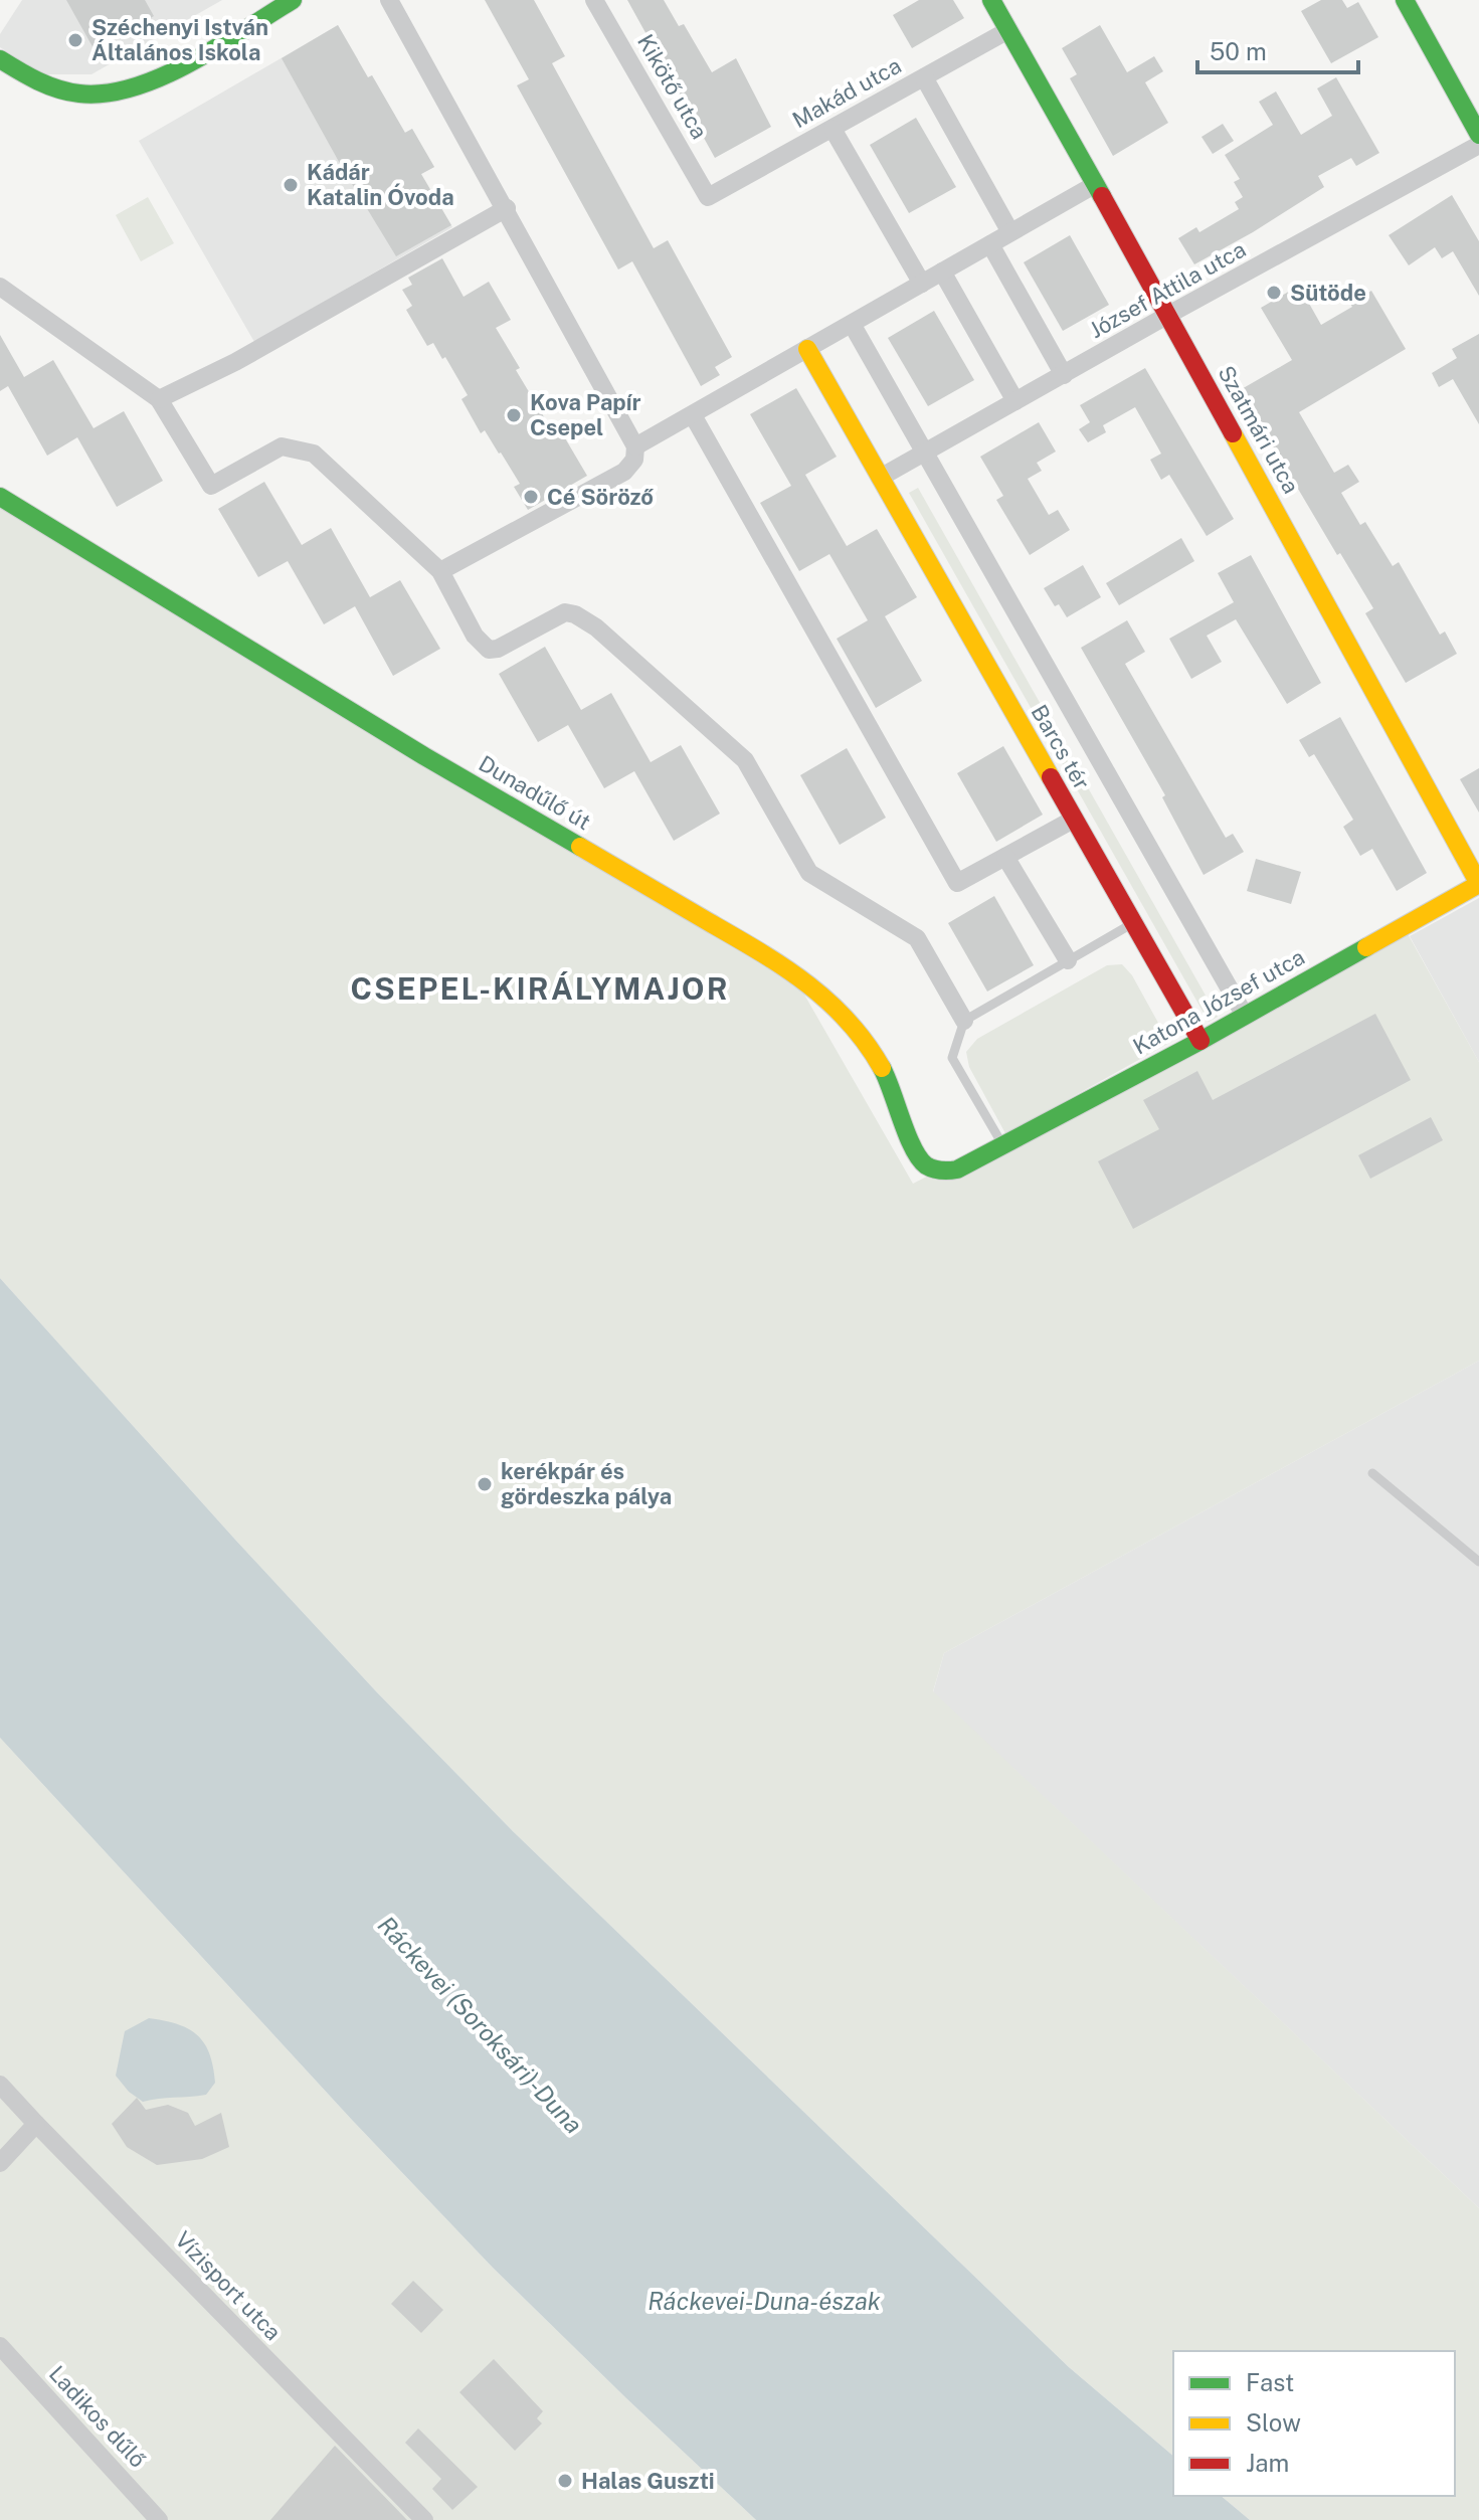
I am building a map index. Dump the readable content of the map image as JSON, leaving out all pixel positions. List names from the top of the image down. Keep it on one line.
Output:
{"streets":{"street":["Kikötő utca","Makád utca","József Attila utca","Szatmári utca","Barcs tér","Dunadűlő út","Katona József utca","Vízisport utca","Ladikos dűlő"]},"crossings":[["Kikötő utca","Makád utca"],["Makád utca","Szatmári utca"],["József Attila utca","Szatmári utca"],["József Attila utca","Barcs tér"],["Szatmári utca","Katona József utca"],["Barcs tér","Katona József utca"],["Dunadűlő út","Katona József utca"]],"districts":["CSEPEL-KIRÁLYMAJOR"],"water":["Ráckevei (Soroksári)-Duna","Ráckevei-Duna-észak"],"places":["Széchenyi István Általános Iskola","Kádár Katalin Óvoda","Sütöde","Kova Papír Csepel","Cé Söröző","kerékpár és gördeszka pálya","Halas Guszti"],"legend":["Fast","Slow","Jam"],"scale_bar":"50 m"}
